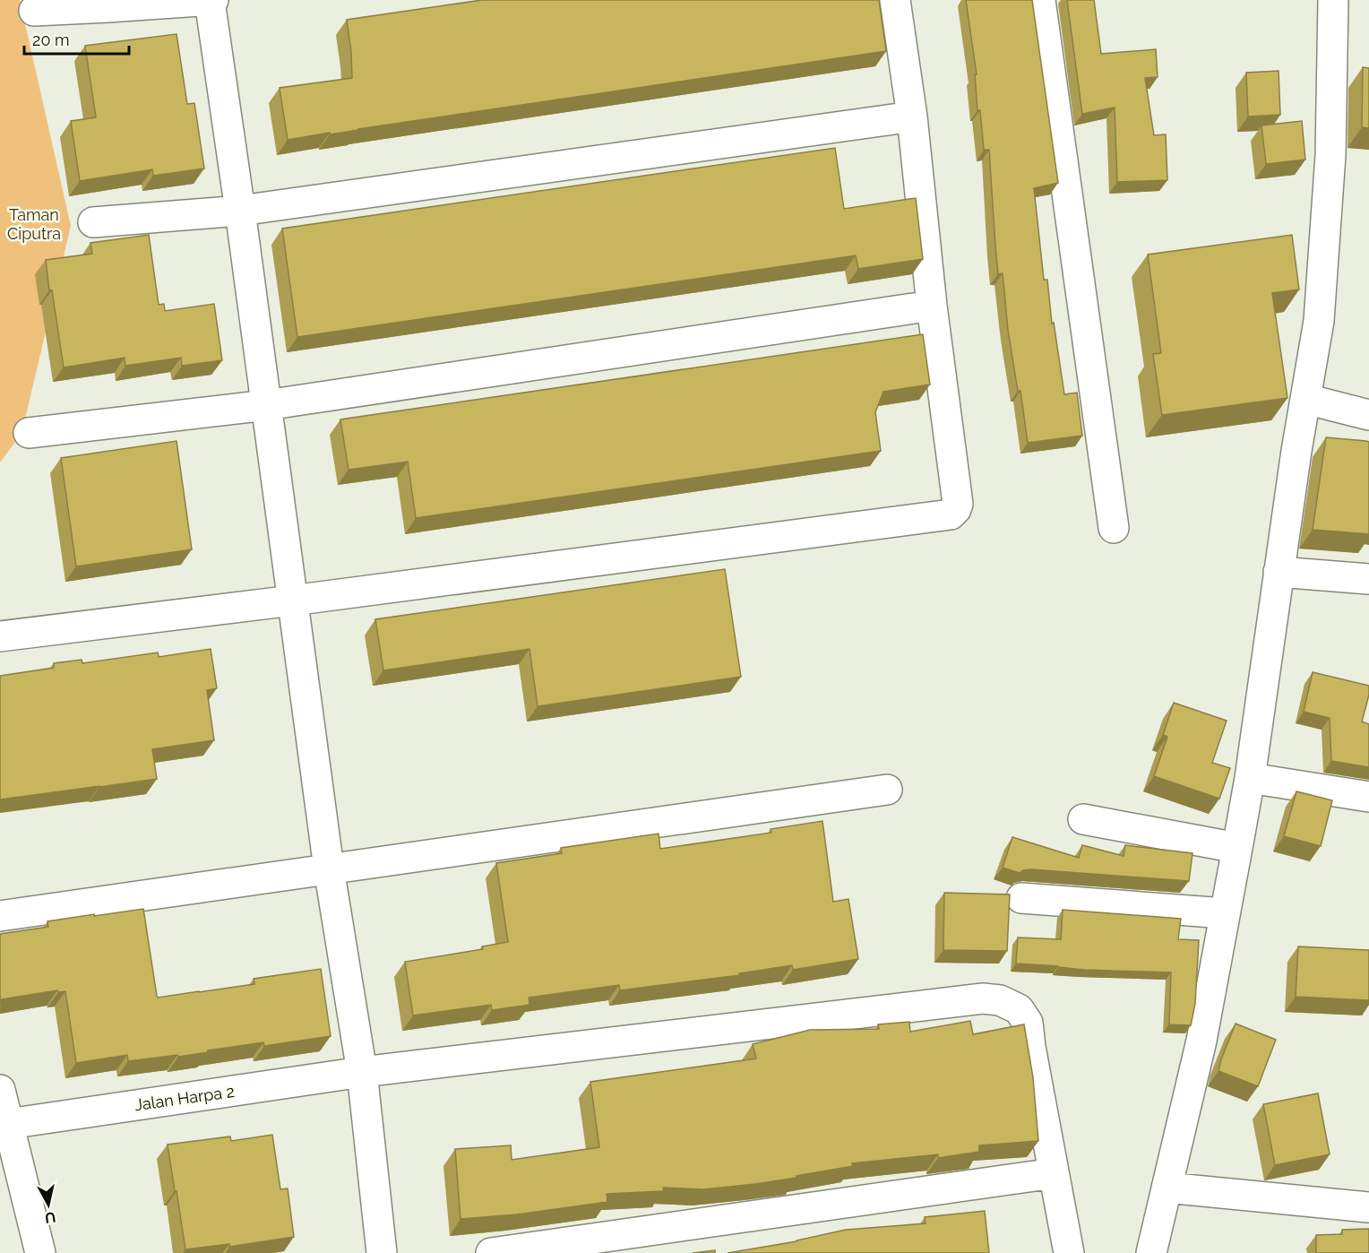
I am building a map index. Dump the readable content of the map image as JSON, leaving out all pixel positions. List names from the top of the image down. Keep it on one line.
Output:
{"streets":{"street":["Jalan Harpa 2"]},"parks":["Taman Ciputra"],"scale_bar":"20 m","north":"bottom"}
